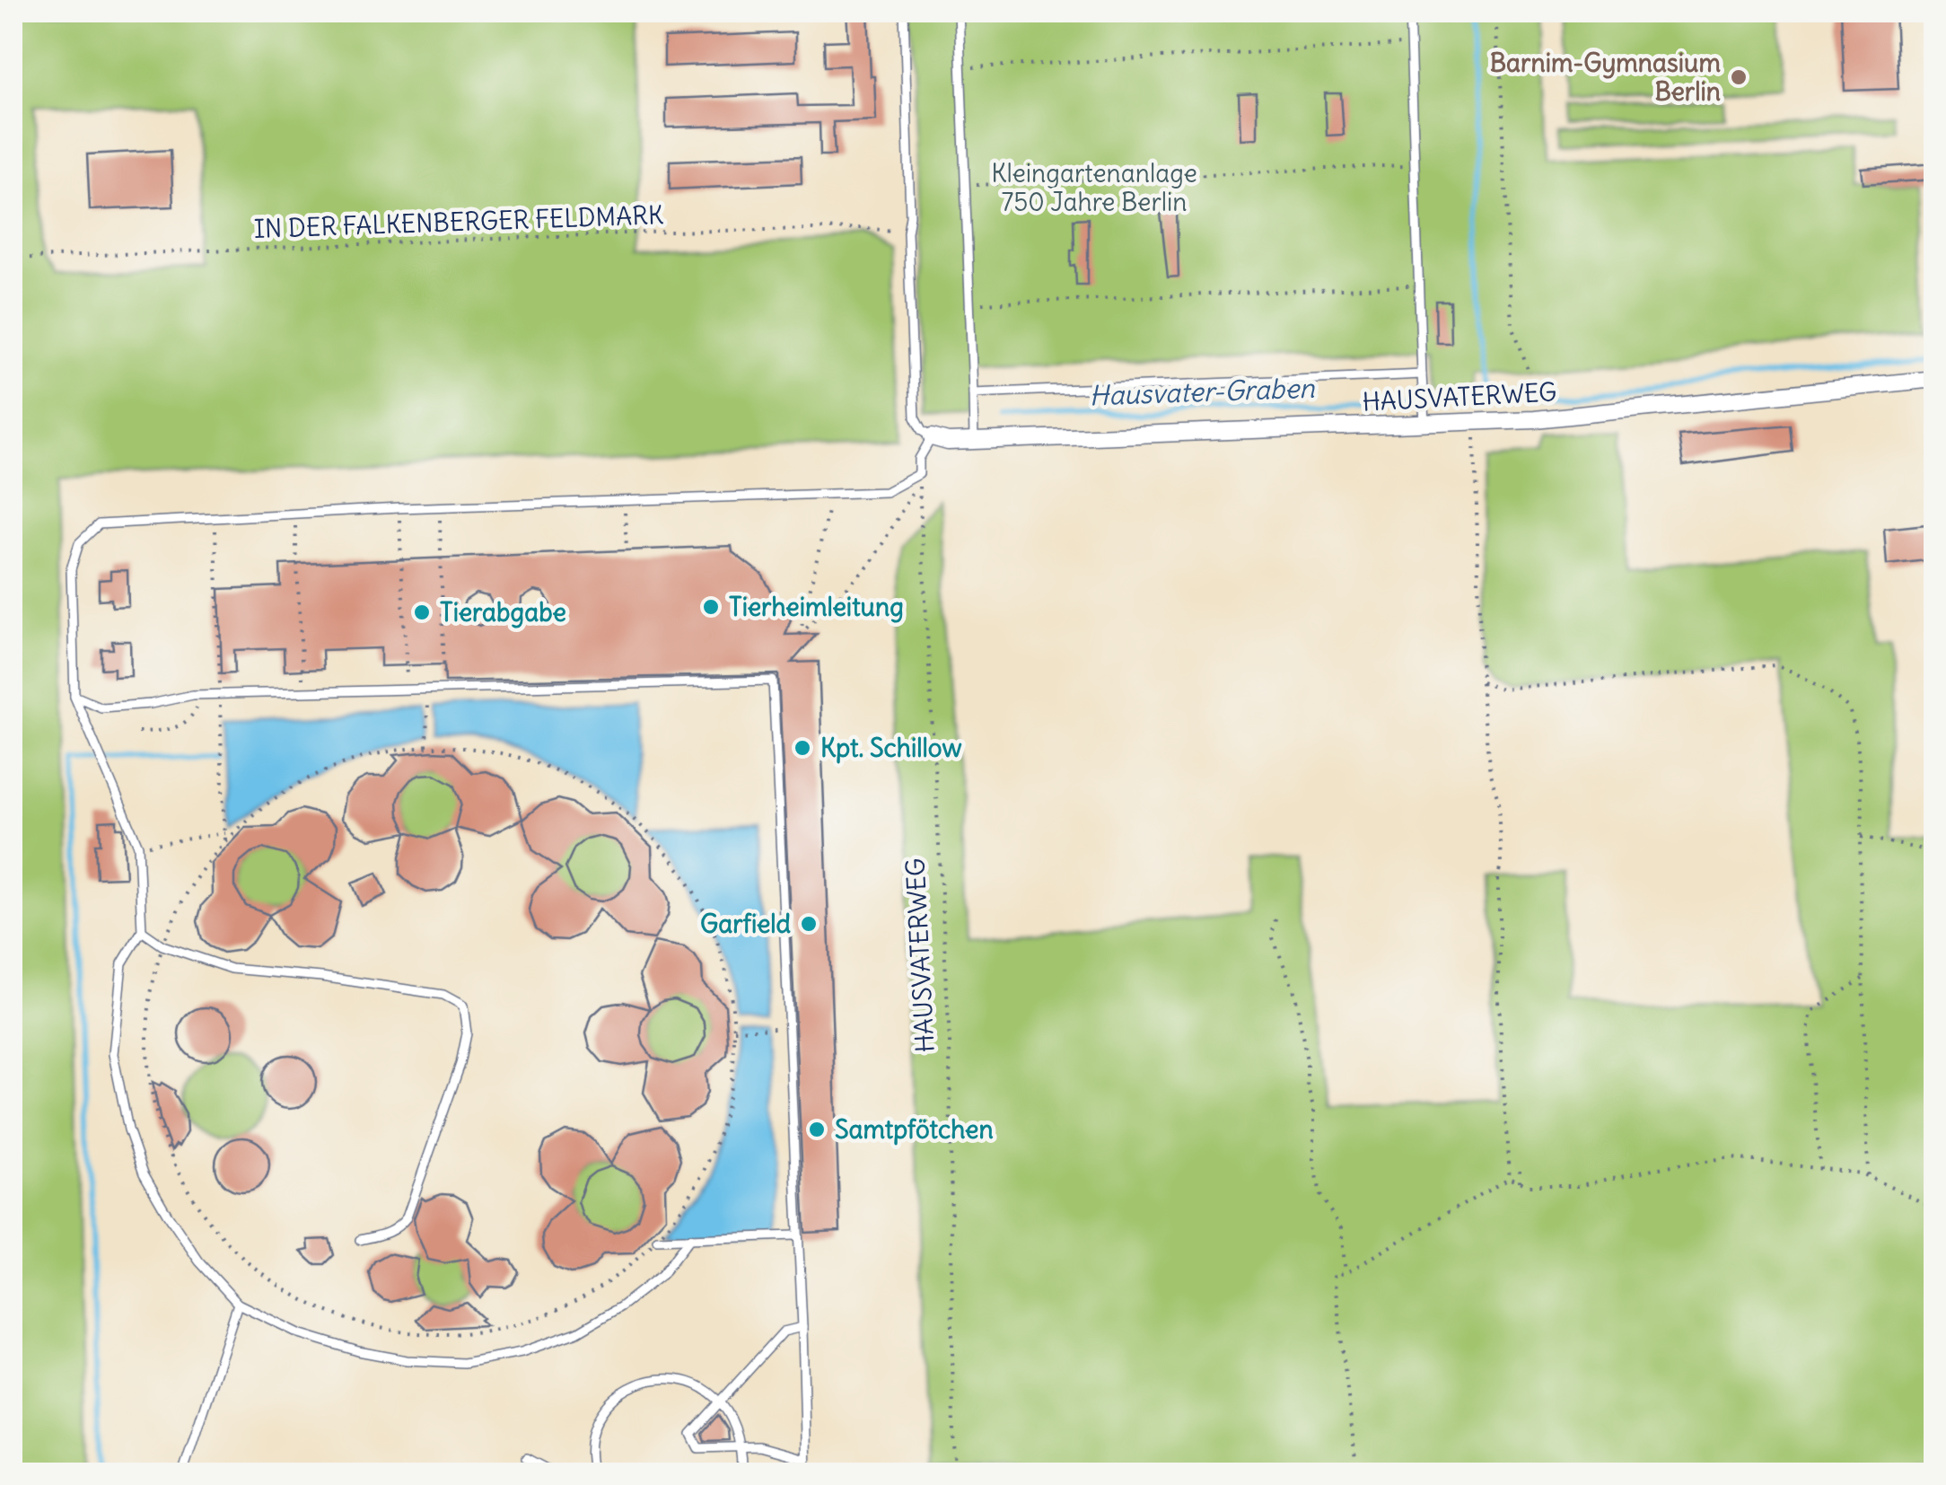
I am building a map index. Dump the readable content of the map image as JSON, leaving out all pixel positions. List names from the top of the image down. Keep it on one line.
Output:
{"streets":{"street":["HAUSVATERWEG"],"path":["IN DER FALKENBERGER FELDMARK"]},"water":["Hausvater-Graben"],"parks":["Kleingartenanlage 750 Jahre Berlin"],"places":["Barnim-Gymnasium Berlin","Tierheimleitung","Tierabgabe","Kpt. Schillow","Garfield","Samtpfötchen"]}
